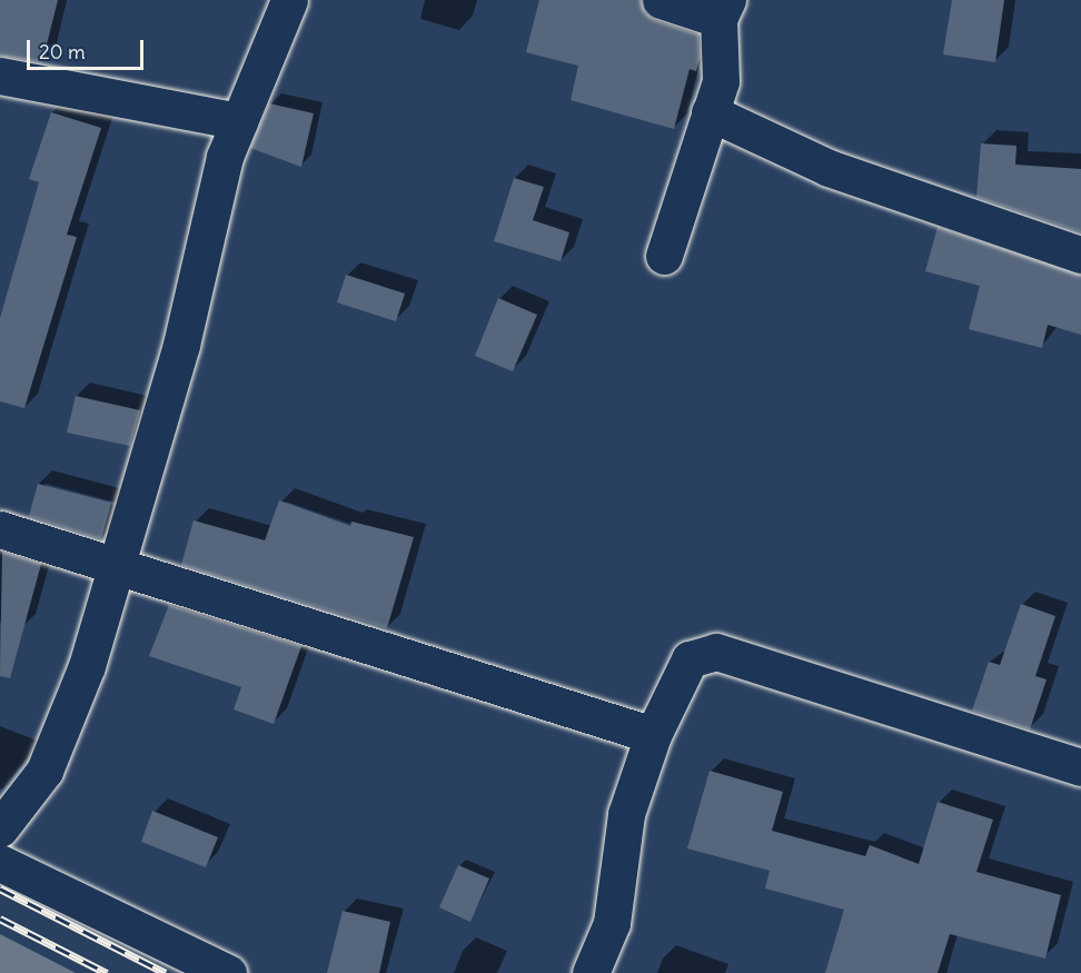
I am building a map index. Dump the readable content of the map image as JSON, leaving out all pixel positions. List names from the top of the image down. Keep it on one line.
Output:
{"scale_bar":"20 m"}
